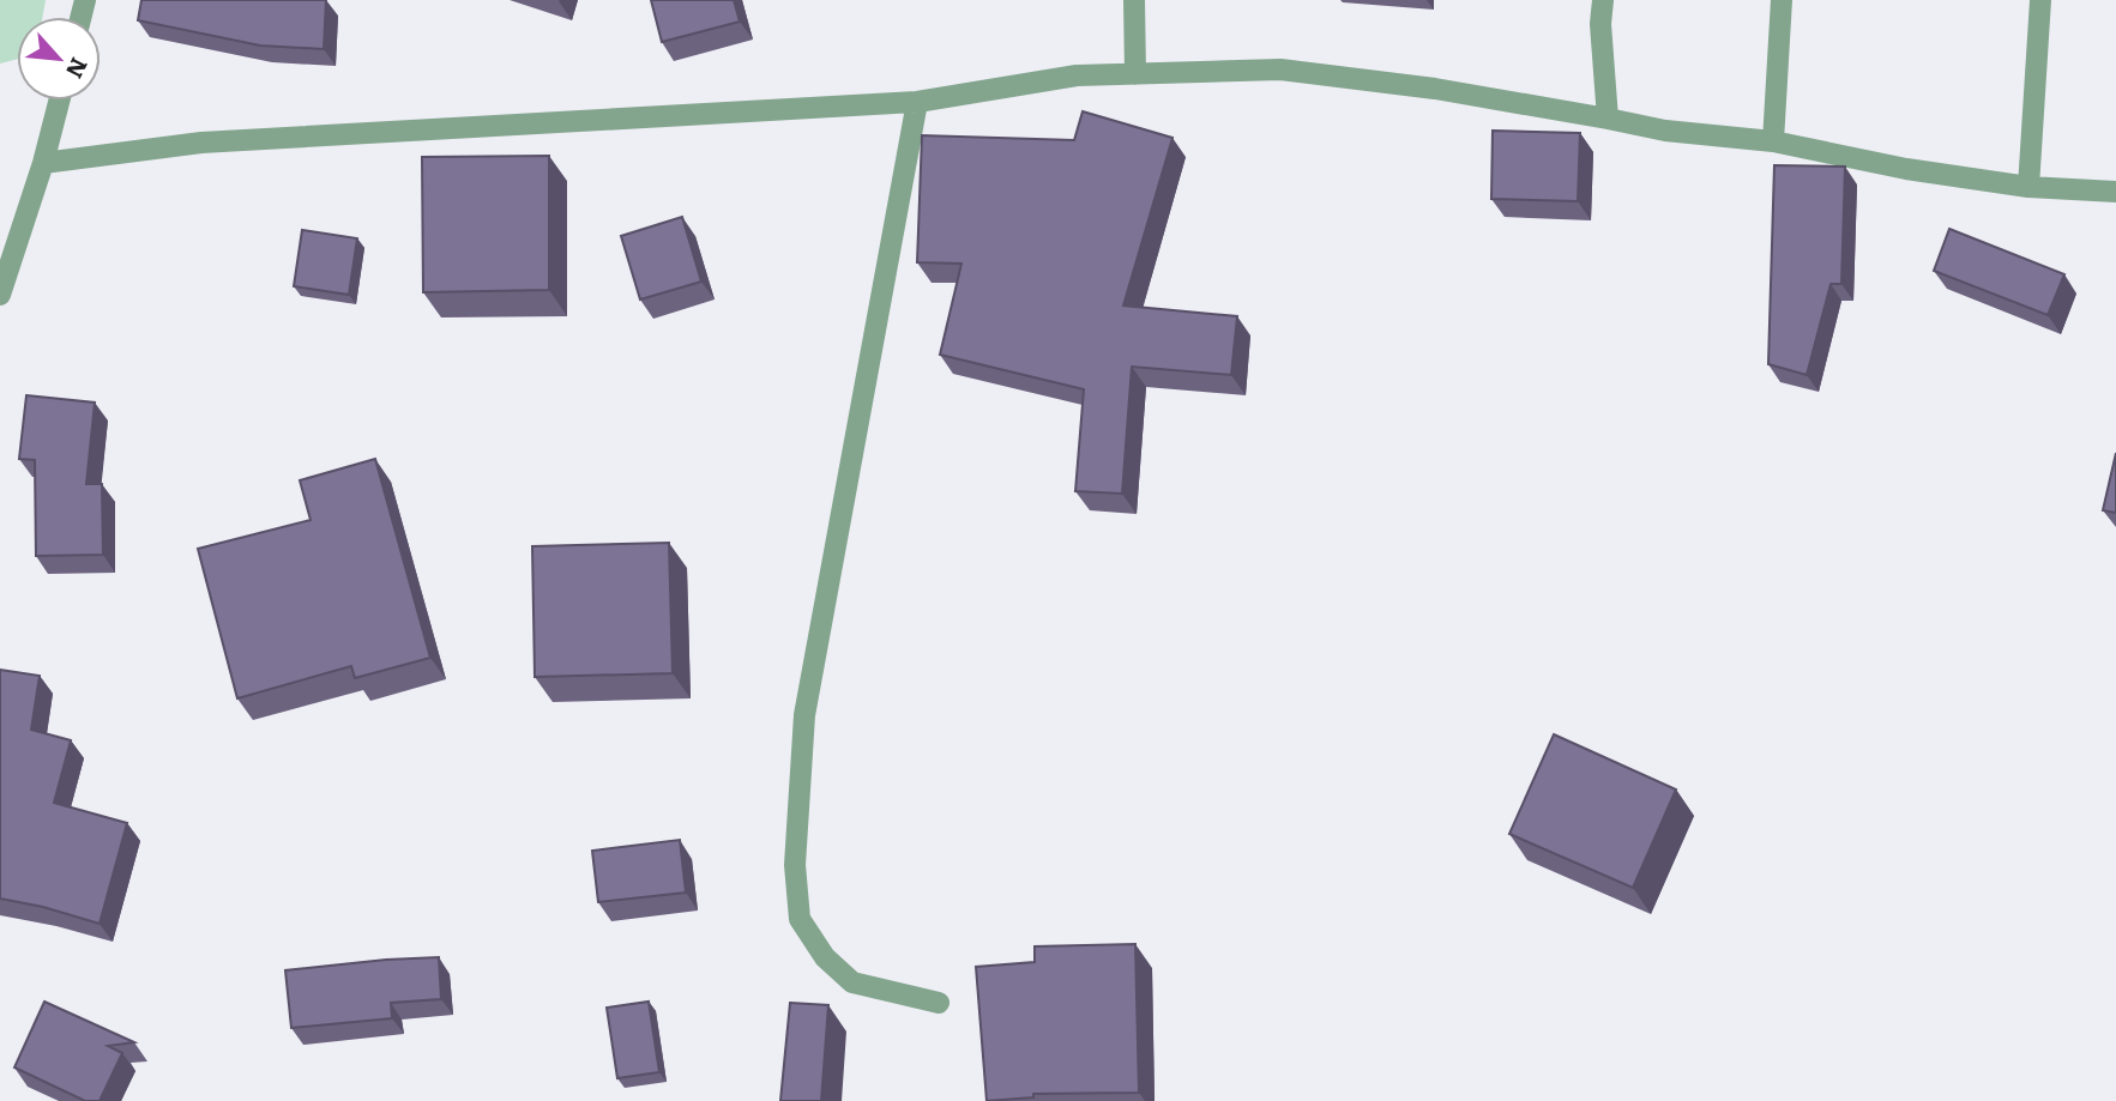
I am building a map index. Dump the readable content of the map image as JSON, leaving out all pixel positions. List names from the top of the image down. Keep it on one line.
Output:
{"north":"bottom right"}
